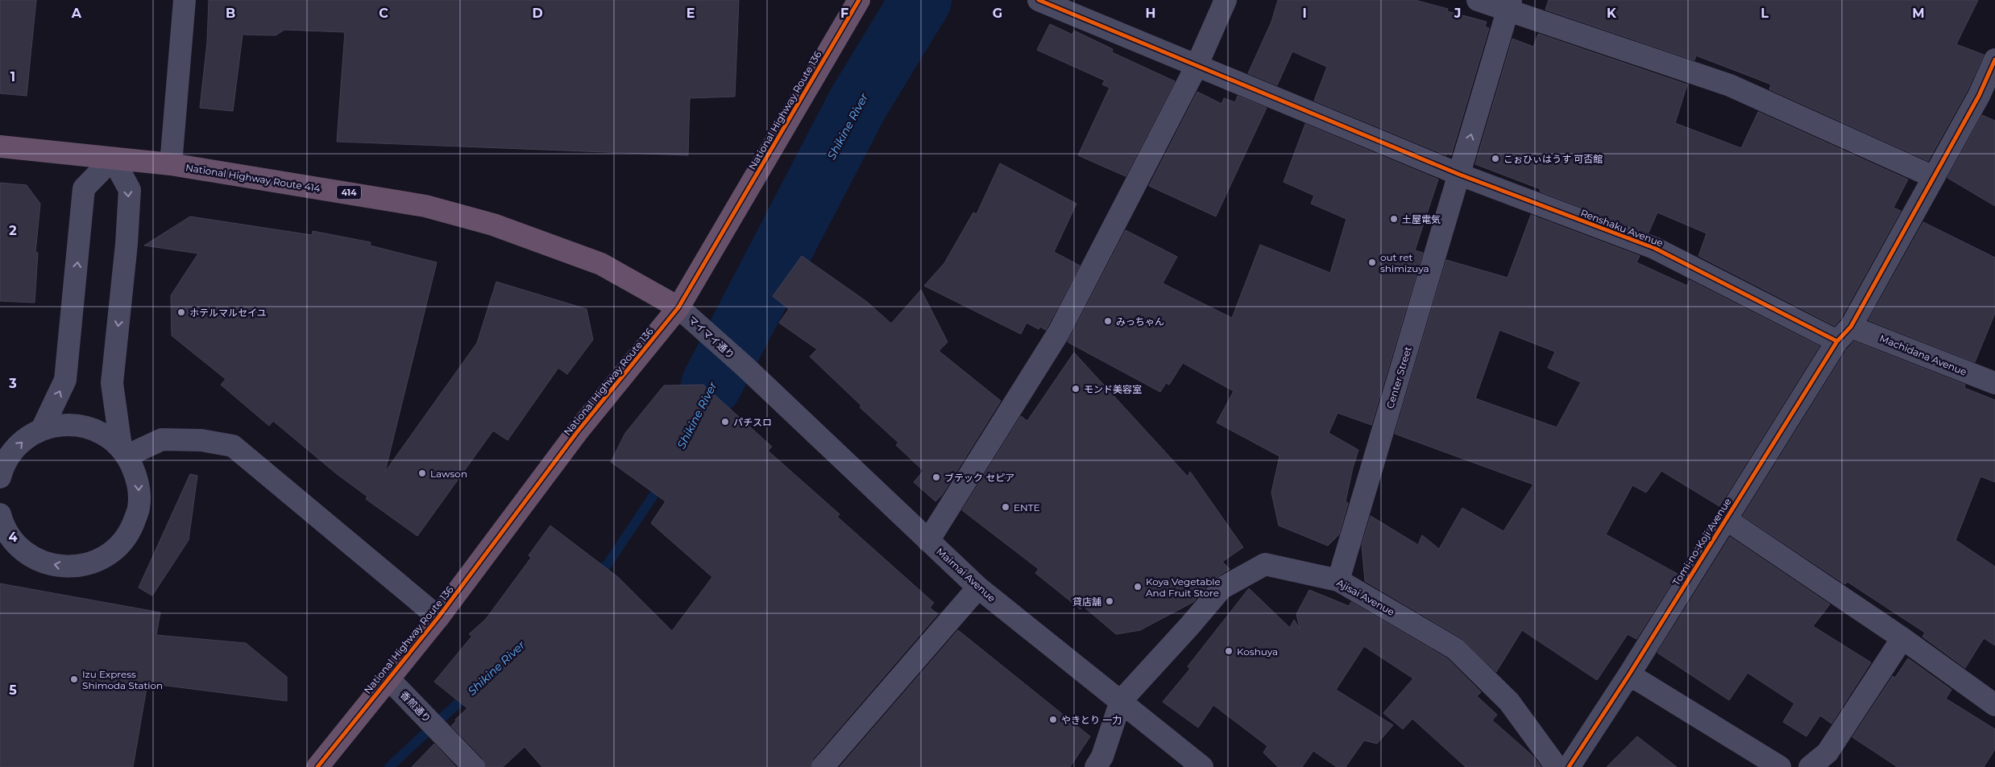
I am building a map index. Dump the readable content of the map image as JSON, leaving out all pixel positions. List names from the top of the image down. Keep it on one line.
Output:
{"streets":{"highway":["National Highway Route 136","National Highway Route 414","414"],"street":["Renshaku Avenue","マイマイ通り","Machidana Avenue","Center Street","Tomi-no-Koji Avenue","Maimai Avenue","Ajisai Avenue","香煎通り"]},"crossings":[["National Highway Route 136","National Highway Route 414"],["National Highway Route 136","マイマイ通り"],["National Highway Route 136","香煎通り"],["National Highway Route 414","マイマイ通り"],["Renshaku Avenue","Machidana Avenue"],["Renshaku Avenue","Center Street"],["Renshaku Avenue","Tomi-no-Koji Avenue"],["マイマイ通り","Maimai Avenue"],["Machidana Avenue","Tomi-no-Koji Avenue"],["Center Street","Ajisai Avenue"],["Maimai Avenue","Ajisai Avenue"]],"water":["Shikine River"],"places":["こぉひぃはうす 可否館","土屋電気","out ret shimizuya","ホテルマルセイユ","みっちゃん","モンド美容室","パチスロ","Lawson","ブテック セピア","ENTE","Koya Vegetable And Fruit Store","貸店舗","Koshuya","Izu Express Shimoda Station","やきとり 一力"],"grid":{"columns":["A","B","C","D","E","F","G","H","I","J","K","L","M"],"rows":["1","2","3","4","5"]}}
